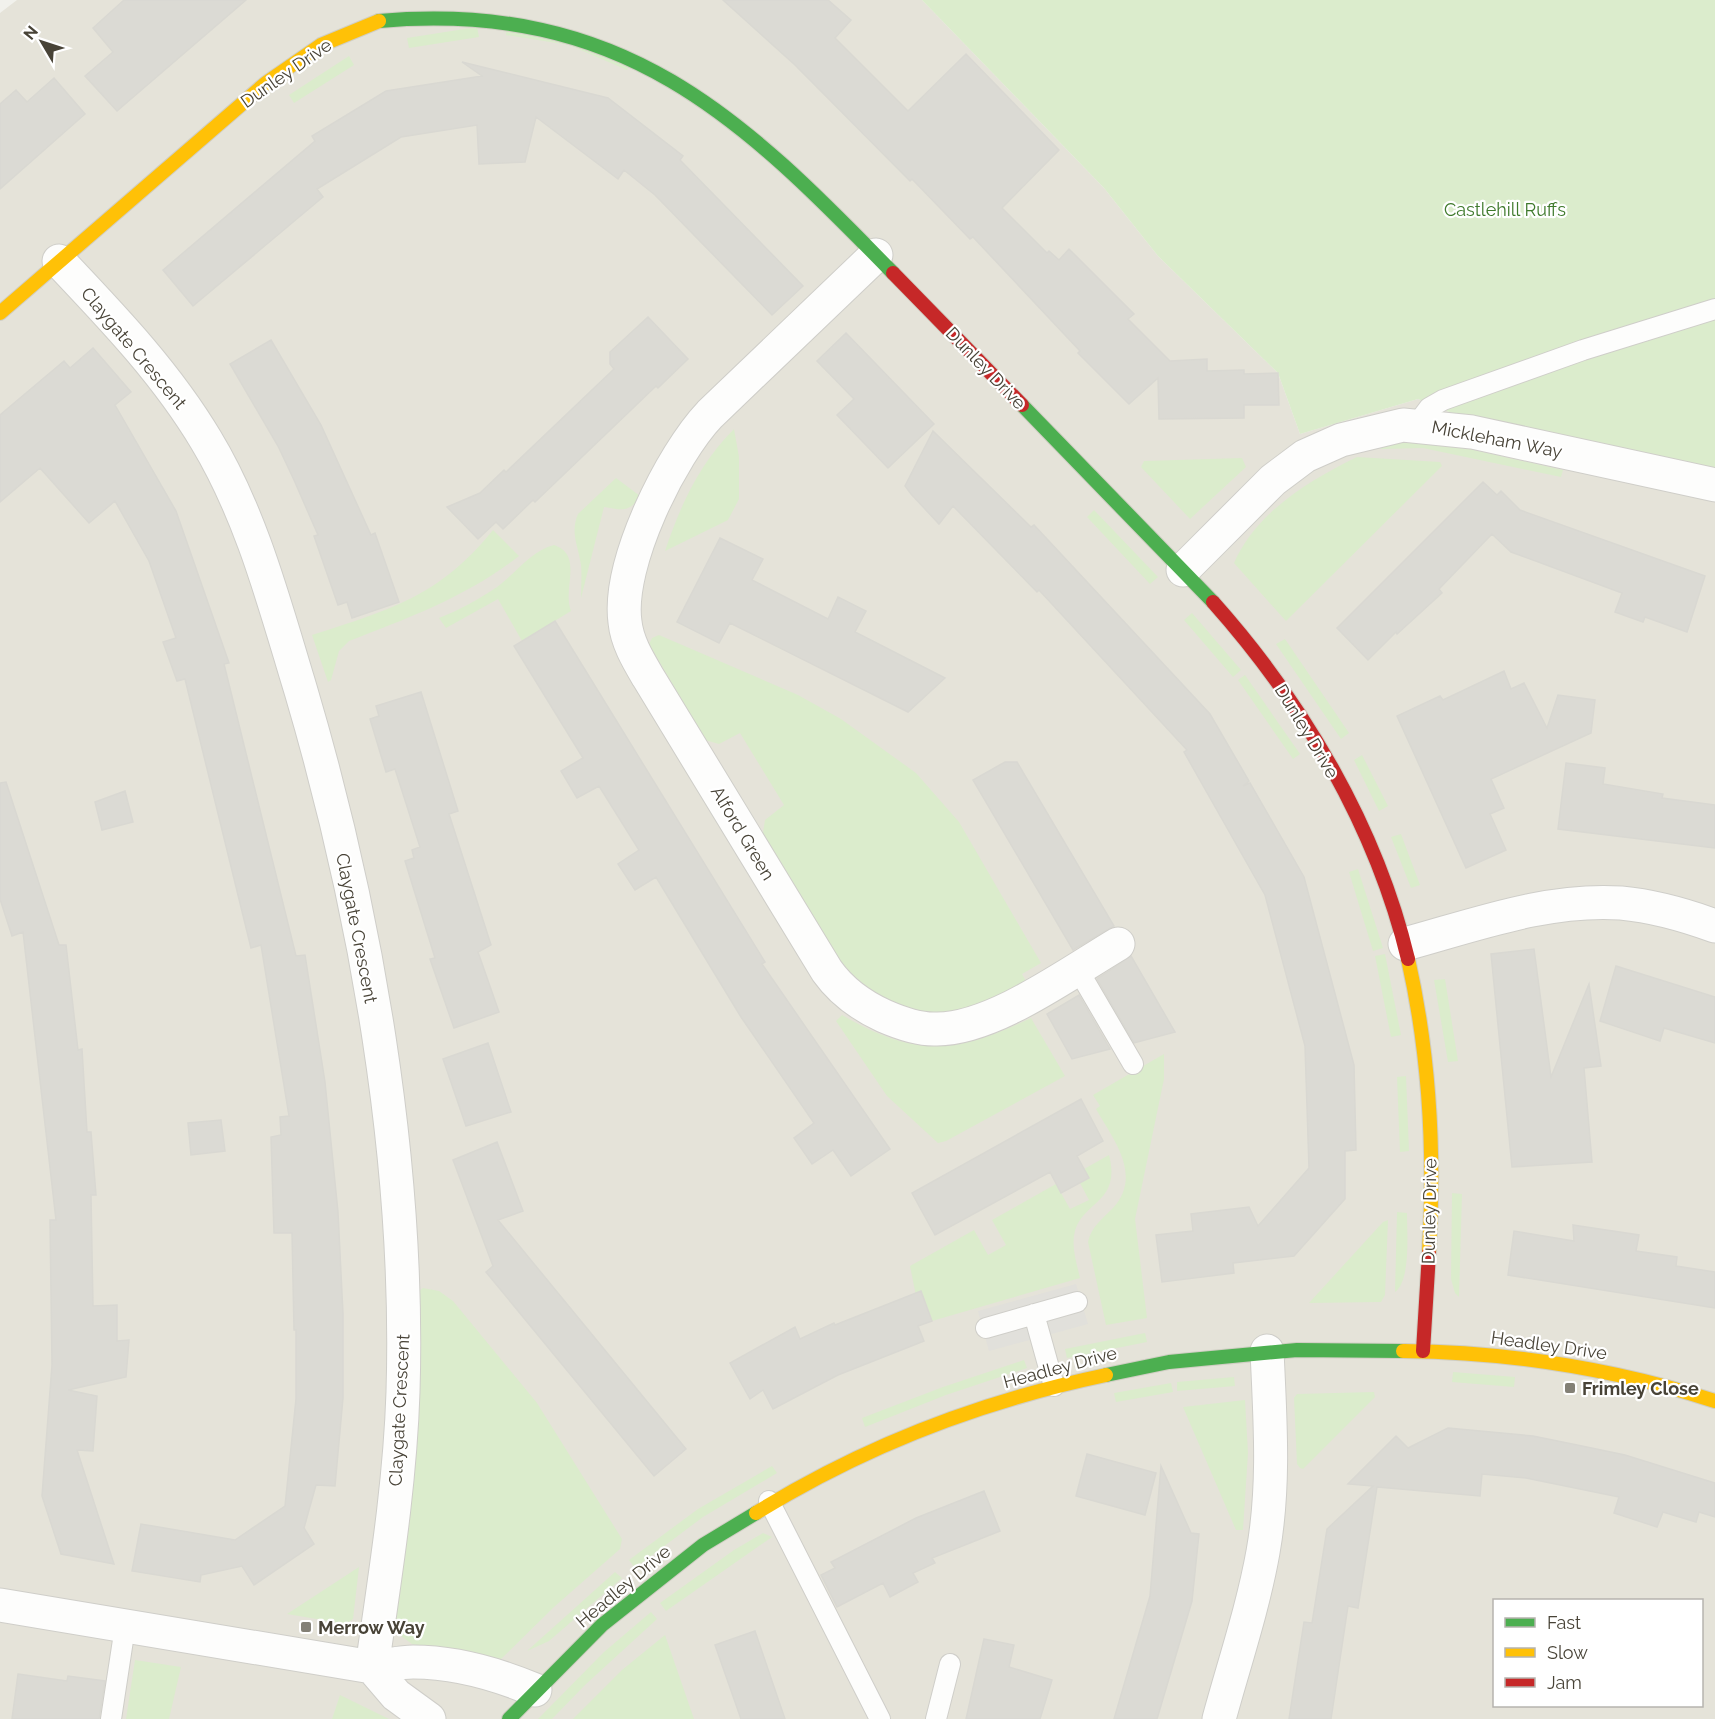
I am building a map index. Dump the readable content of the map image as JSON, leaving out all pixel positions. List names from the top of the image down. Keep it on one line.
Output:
{"streets":{"street":["Dunley Drive","Claygate Crescent","Mickleham Way","Alford Green","Headley Drive"]},"crossings":[["Dunley Drive","Claygate Crescent"],["Dunley Drive","Mickleham Way"],["Dunley Drive","Alford Green"],["Dunley Drive","Headley Drive"]],"parks":["Castlehill Ruffs"],"places":{"transit":["Frimley Close","Merrow Way"]},"legend":["Fast","Slow","Jam"],"north":"top left"}
